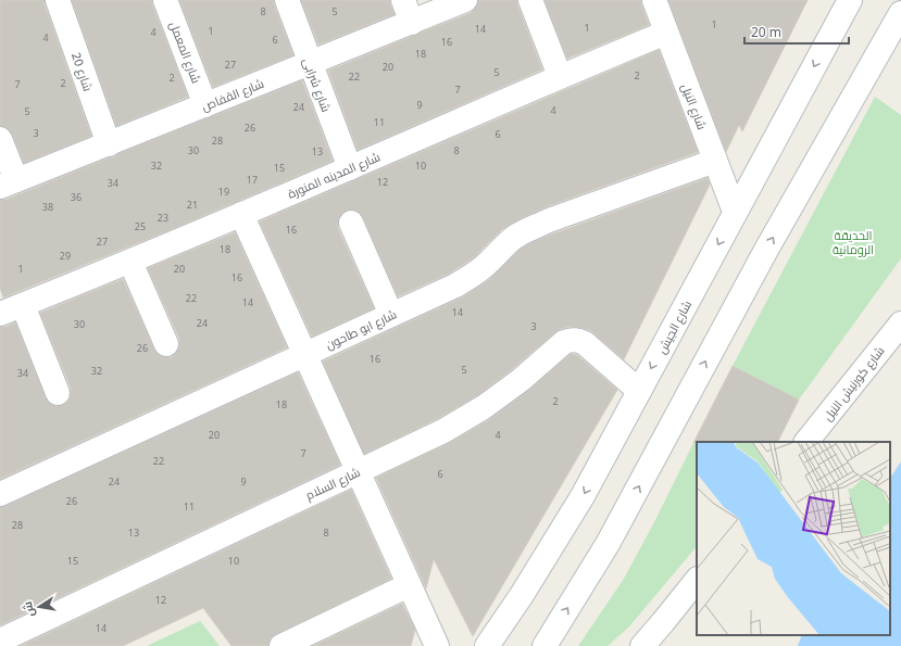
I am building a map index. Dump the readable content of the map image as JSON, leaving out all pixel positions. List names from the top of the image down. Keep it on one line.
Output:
{"streets":{"street":["شارع المعمل","شارع 20","شارع شرابى","شارع القفاص","شارع النيل","شارع المدينه المنورة","شارع الجيش","شارع ابو طاحون","شارع كورنيش النيل","شارع السلام"]},"crossings":[["شارع المعمل","شارع القفاص"],["شارع 20","شارع القفاص"],["شارع شرابى","شارع القفاص"],["شارع شرابى","شارع المدينه المنورة"],["شارع النيل","شارع المدينه المنورة"],["شارع النيل","شارع الجيش"],["شارع النيل","شارع ابو طاحون"],["شارع الجيش","شارع السلام"]],"parks":["الحديقة الرومانية"],"house_numbers":["8","5","1","1","14","1","4","4","6","16","18","27","20","5","2","22","2","2","7","7","9","24","4","5","11","26","3","6","28","30","8","13","32","10","15","17","12","34","19","36","21","38","23","25","16","27","18","29","1","20","16","22","14","14","24","30","3","26","16","5","32","34","2","18","20","4","7","22","6","24","9","26","11","28","13","8","15","10","12","14"],"scale_bar":"20 m","north":"left"}
